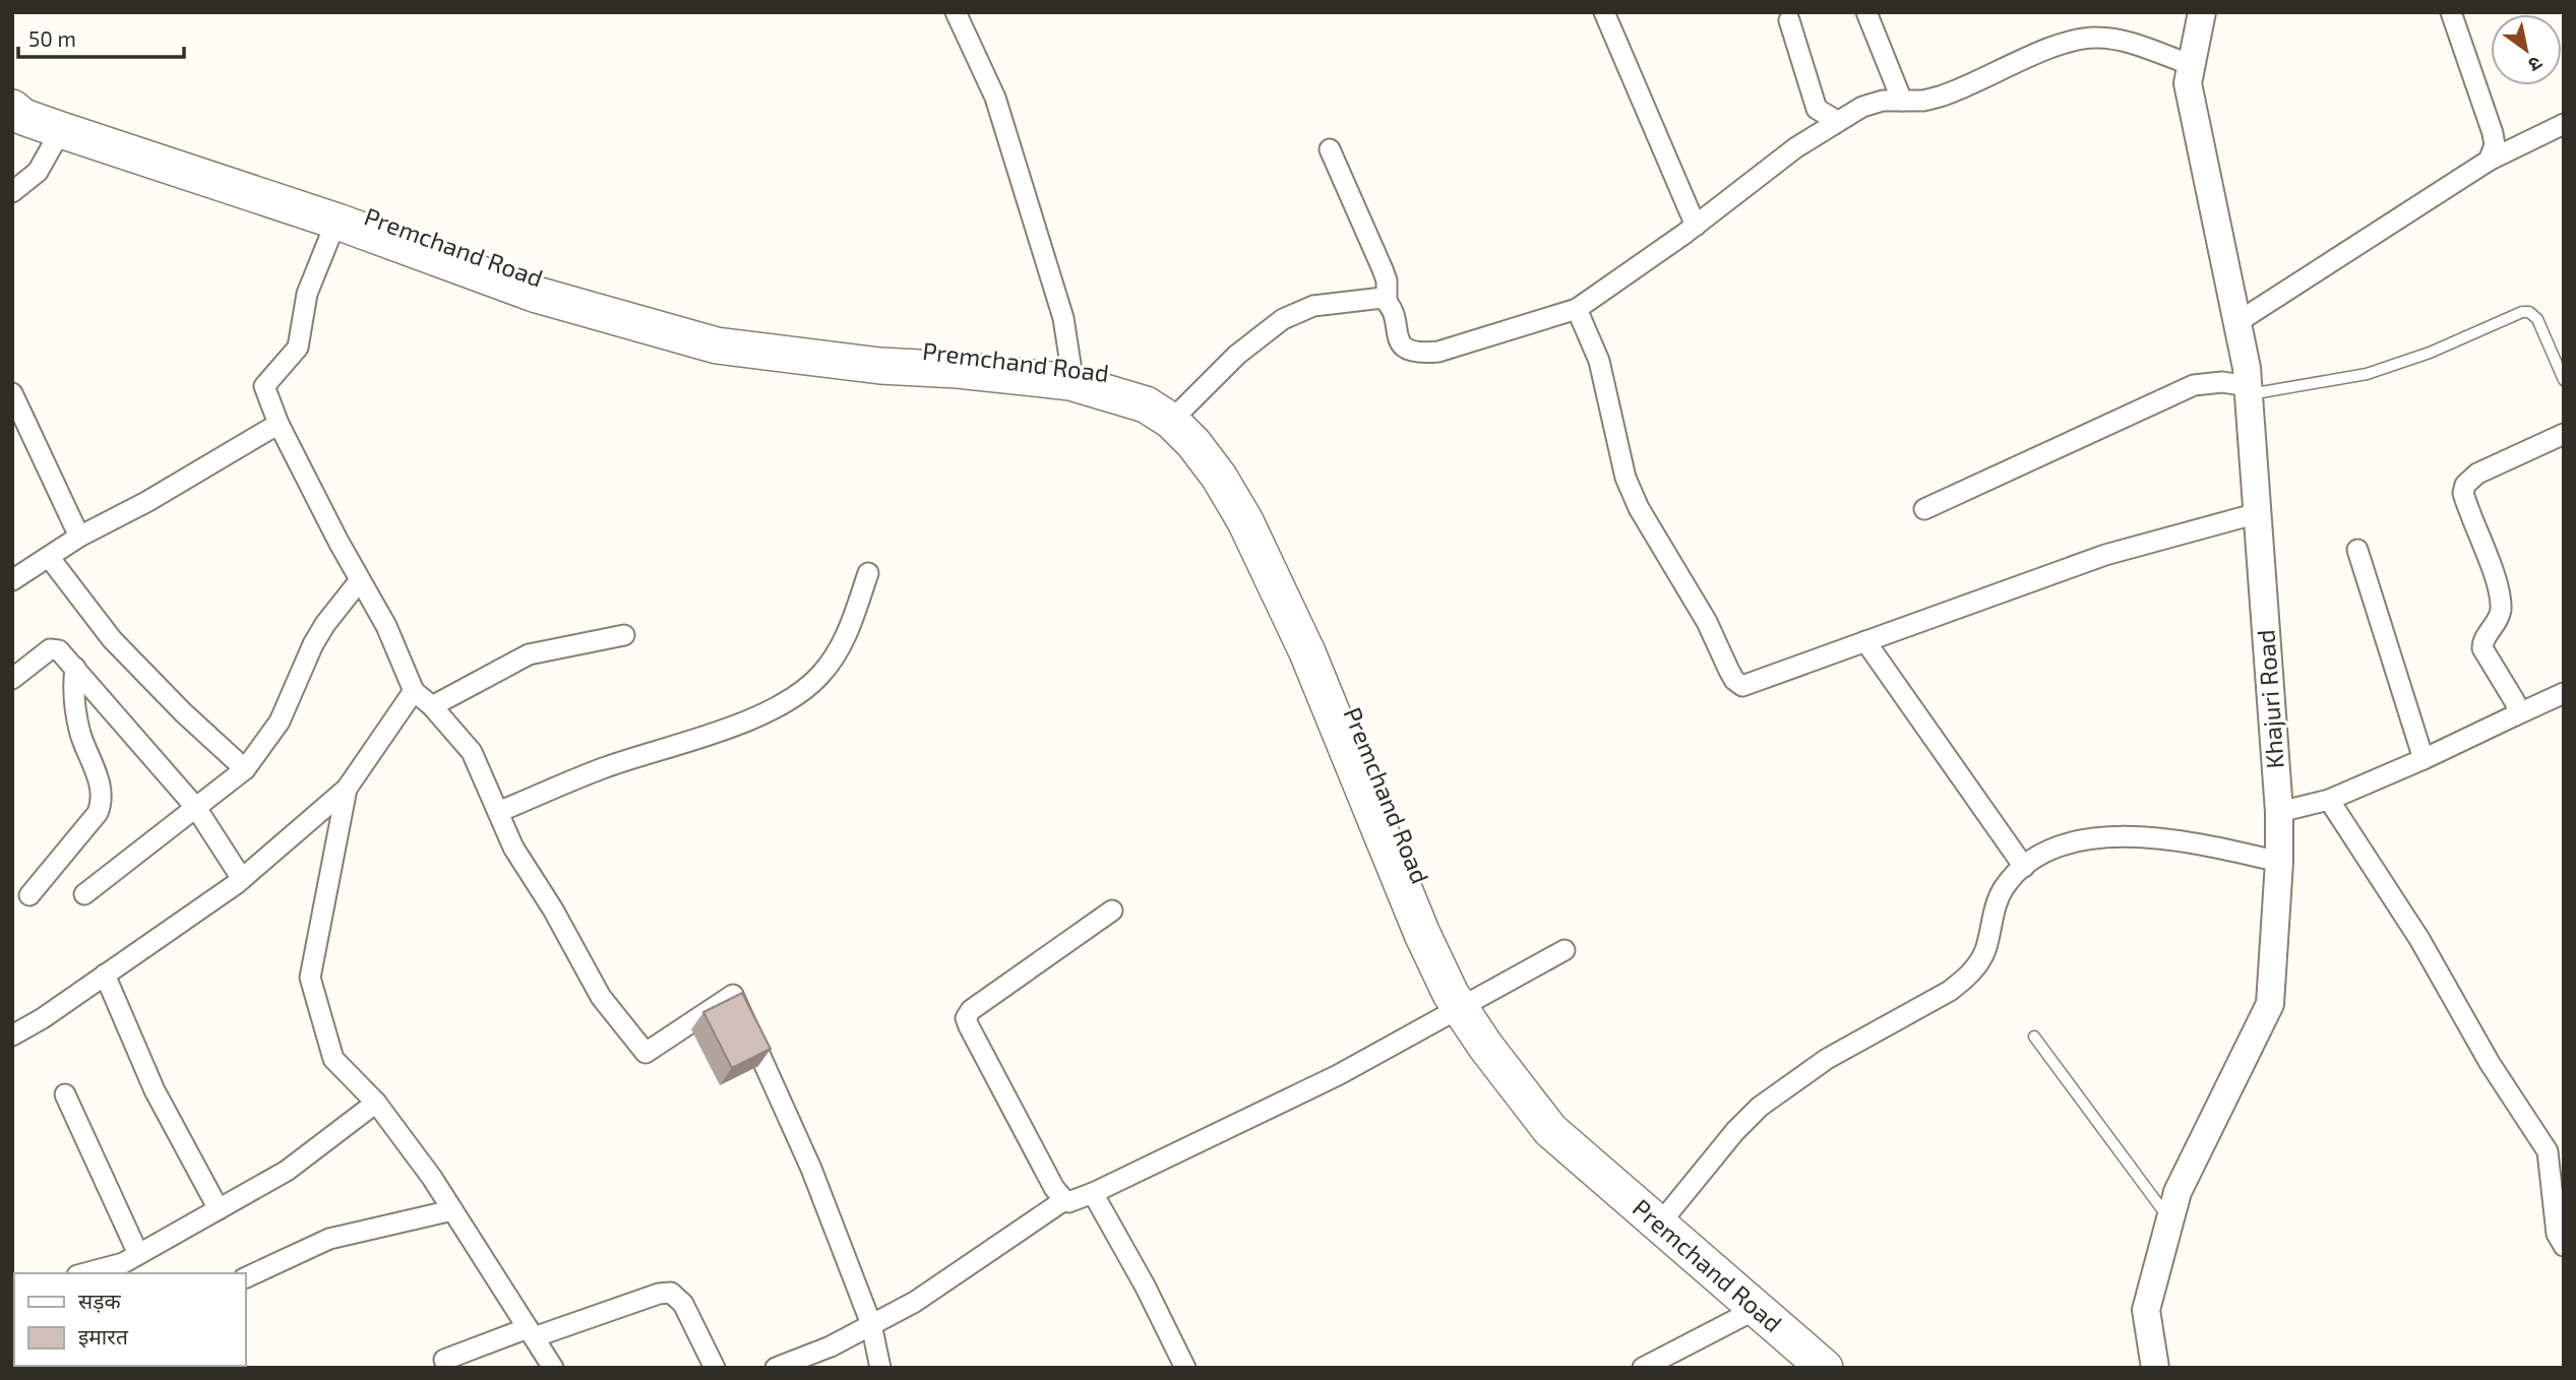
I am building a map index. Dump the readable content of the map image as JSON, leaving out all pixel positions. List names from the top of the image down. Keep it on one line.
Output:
{"streets":{"highway":["Premchand Road"],"street":["Khajuri Road"]},"legend":["सड़क","इमारत"],"scale_bar":"50 m","north":"bottom right"}
